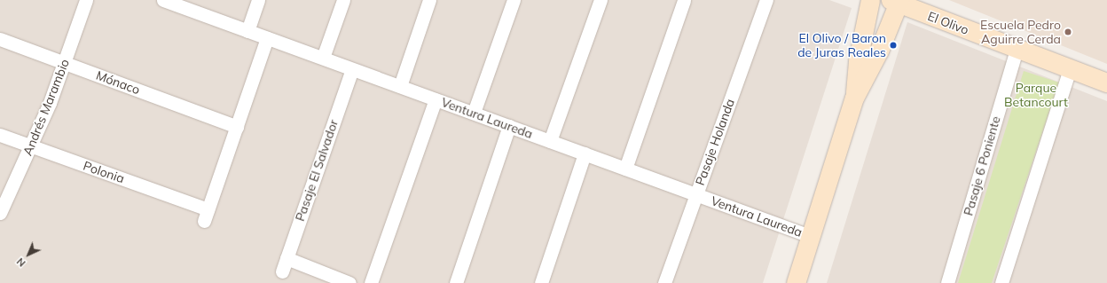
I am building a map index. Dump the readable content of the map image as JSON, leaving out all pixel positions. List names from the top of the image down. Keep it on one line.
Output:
{"streets":{"street":["El Olivo","Mónaco","Andrés Marambio","Ventura Laureda","Pasaje Holanda","Pasaje 6 Poniente","Pasaje El Salvador","Polonia"]},"crossings":[["El Olivo","Pasaje 6 Poniente"],["Mónaco","Andrés Marambio"],["Mónaco","Polonia"],["Andrés Marambio","Polonia"],["Ventura Laureda","Pasaje Holanda"],["Ventura Laureda","Pasaje El Salvador"]],"parks":["Parque Betancourt"],"places":["Escuela Pedro Aguirre Cerda","El Olivo / Baron de Juras Reales"],"north":"bottom left"}
